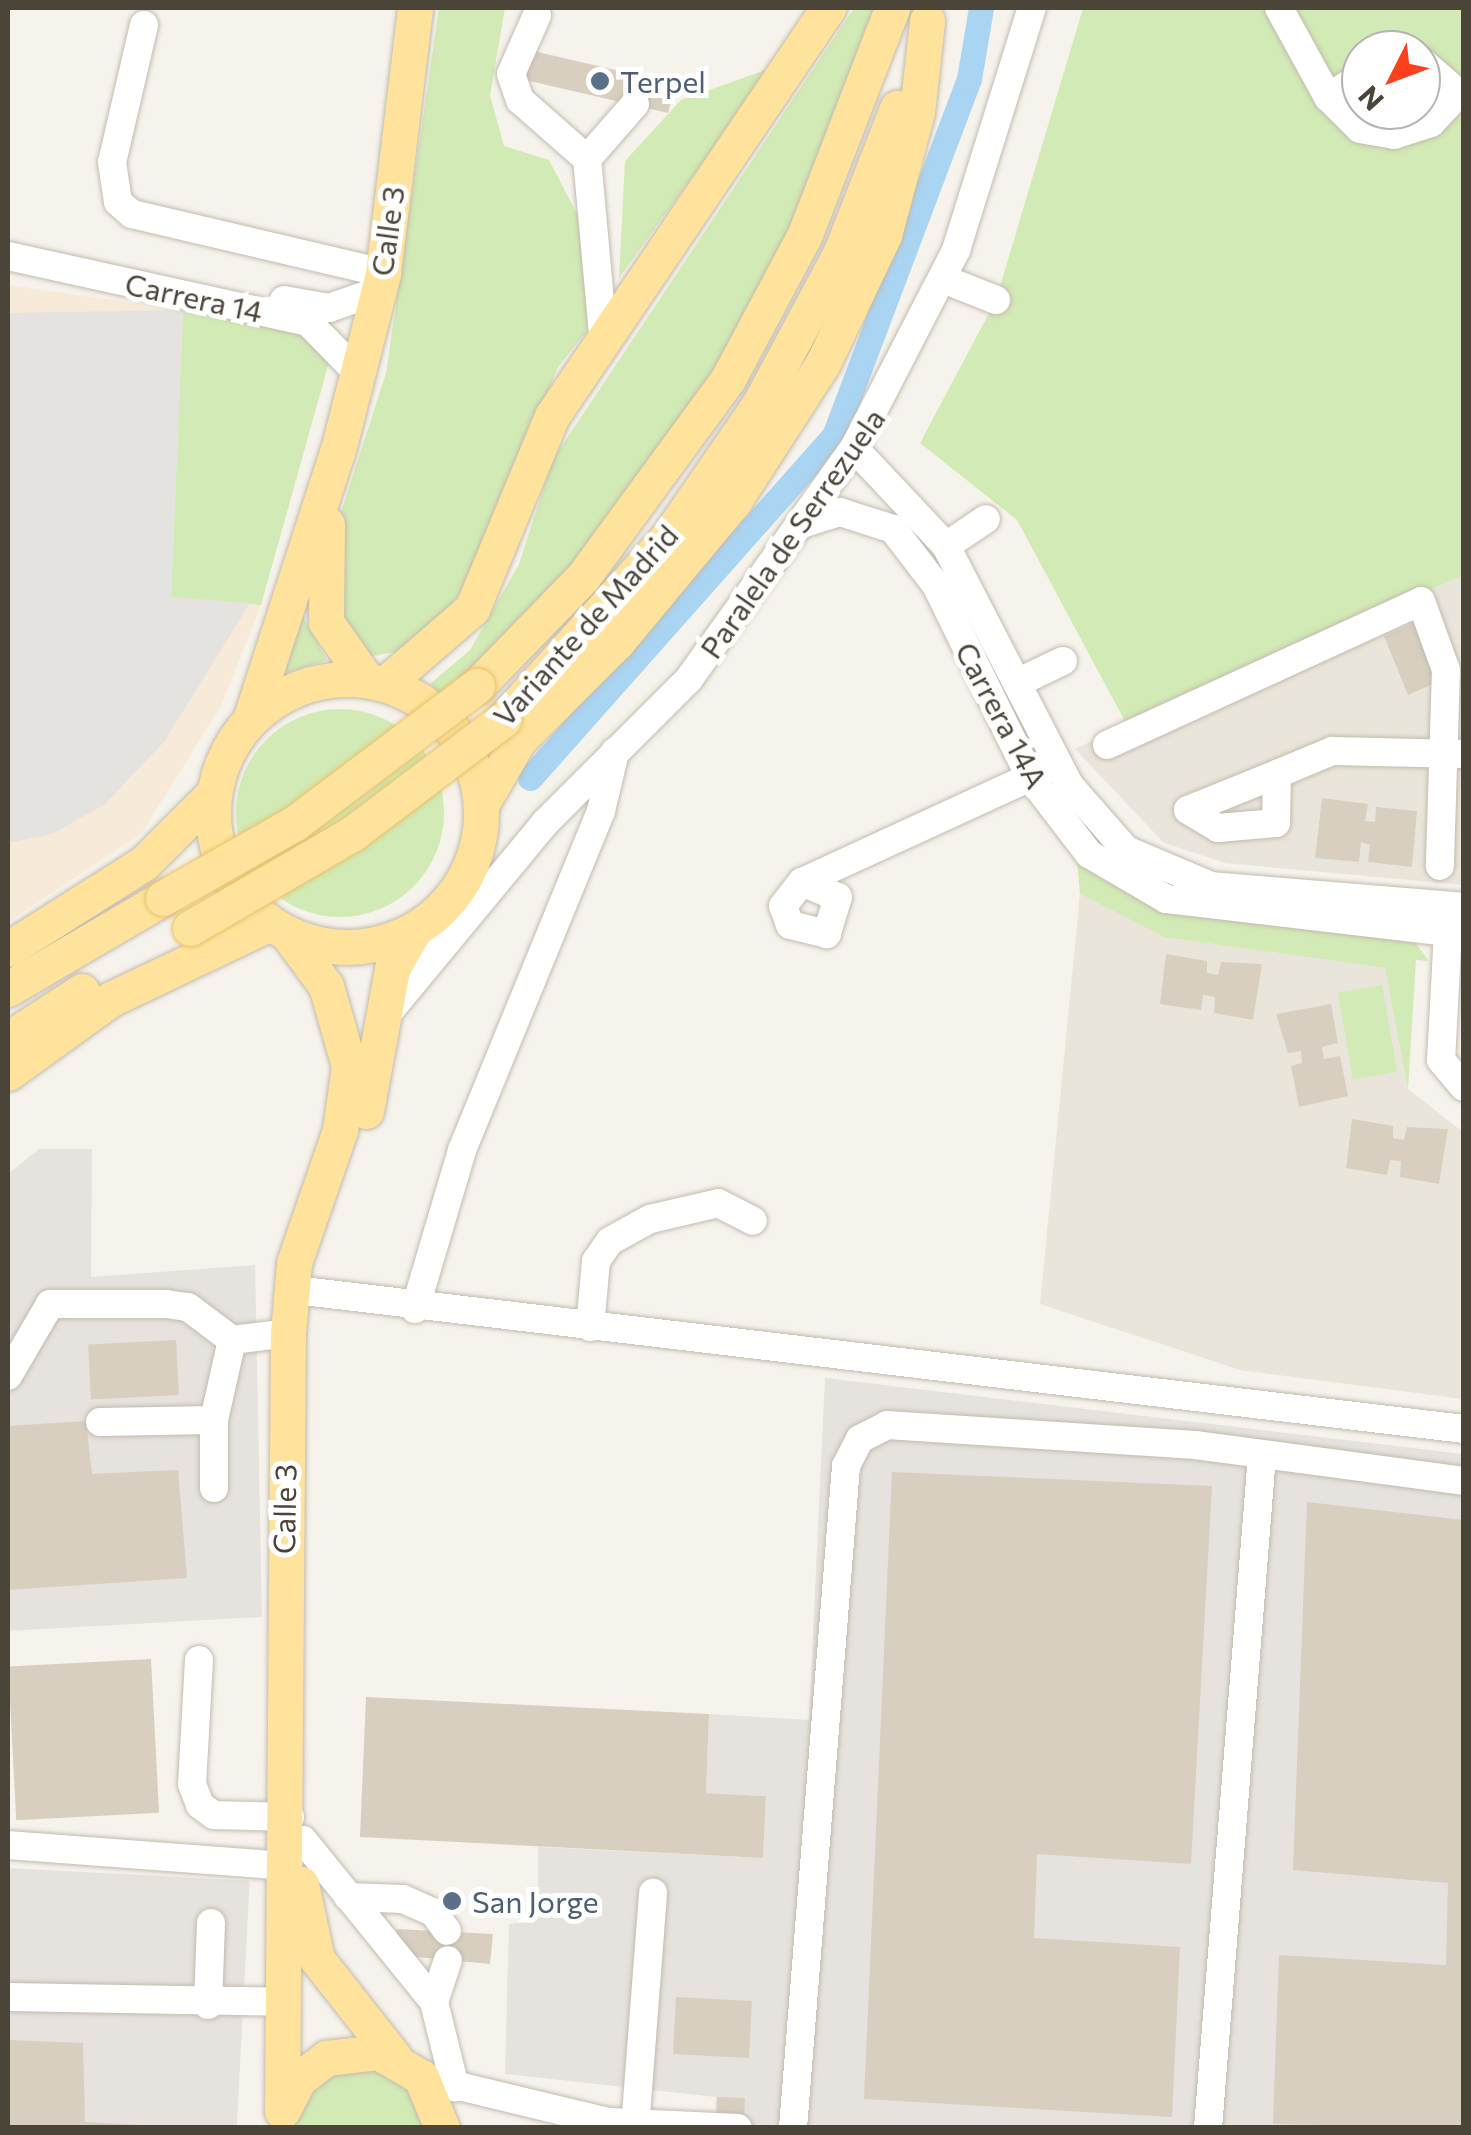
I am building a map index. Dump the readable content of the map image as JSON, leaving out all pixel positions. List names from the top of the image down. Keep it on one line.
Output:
{"streets":{"main road":["Calle 3","Variante de Madrid"],"street":["Carrera 14","Paralela de Serrezuela","Carrera 14A"]},"crossings":[["Calle 3","Carrera 14"],["Calle 3","Paralela de Serrezuela"],["Paralela de Serrezuela","Carrera 14A"]],"places":["Terpel","San Jorge"],"north":"bottom left"}
